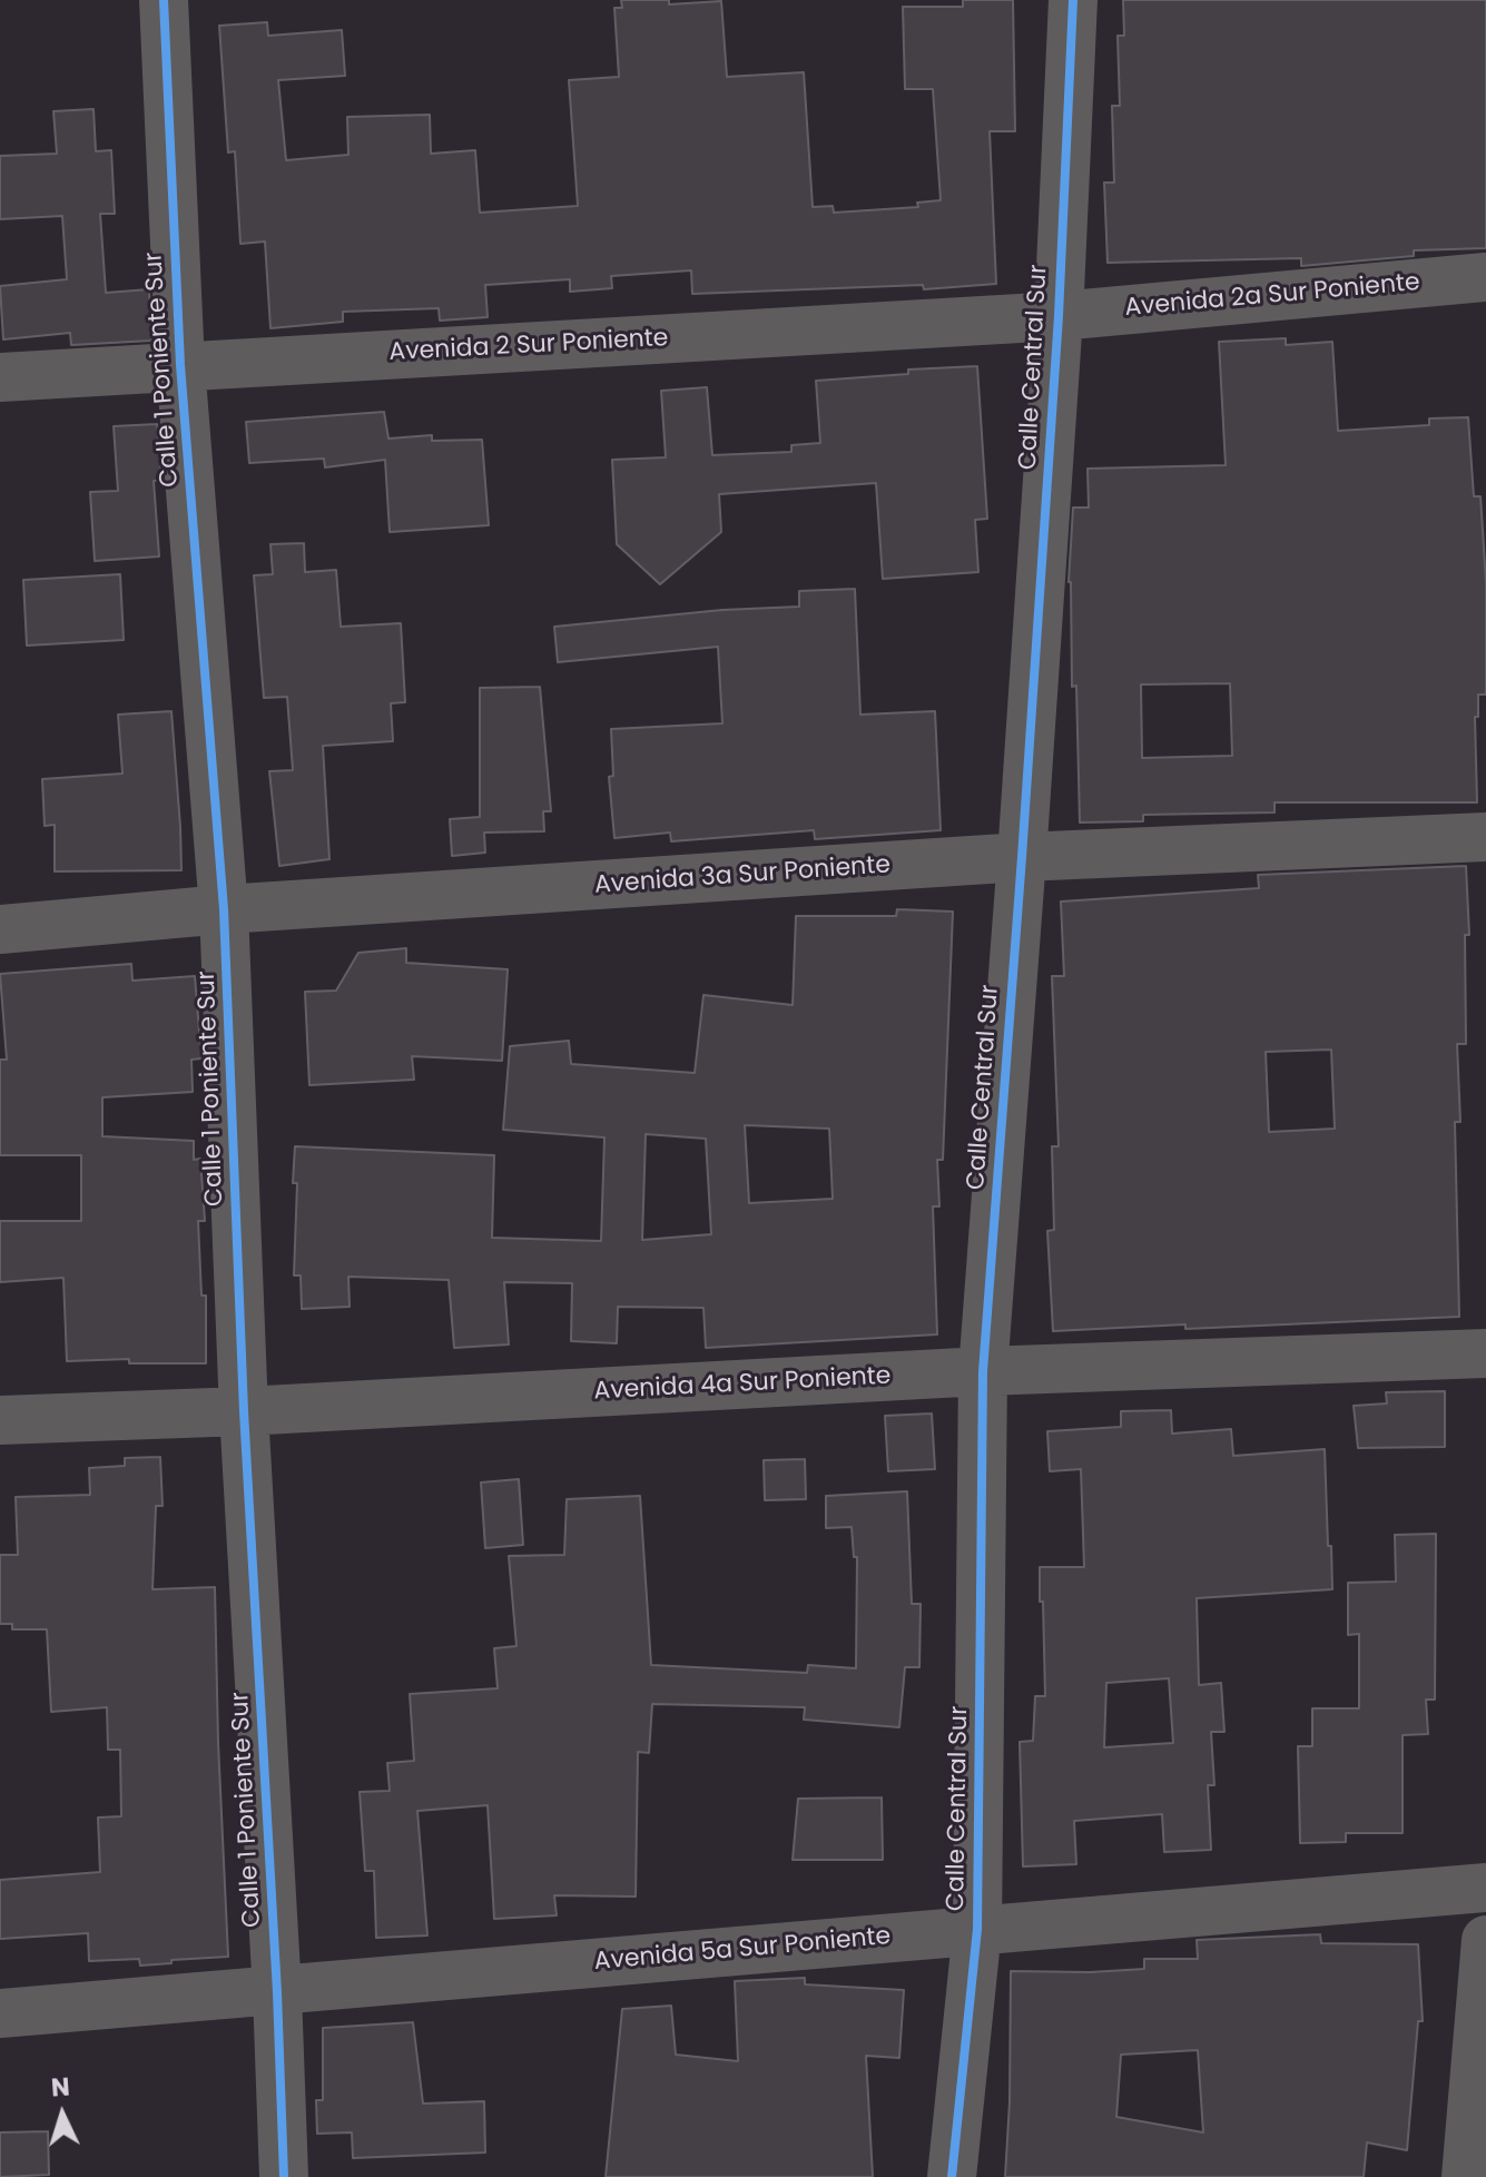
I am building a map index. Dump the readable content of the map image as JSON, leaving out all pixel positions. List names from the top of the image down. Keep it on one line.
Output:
{"streets":{"street":["Avenida 2a Sur Poniente","Avenida 2 Sur Poniente","Calle Central Sur","Calle 1 Poniente Sur","Avenida 3a Sur Poniente","Avenida 4a Sur Poniente","Avenida 5a Sur Poniente"]},"crossings":[["Avenida 2a Sur Poniente","Avenida 2 Sur Poniente"],["Avenida 2a Sur Poniente","Calle Central Sur"],["Avenida 2 Sur Poniente","Calle Central Sur"],["Avenida 2 Sur Poniente","Calle 1 Poniente Sur"],["Calle Central Sur","Avenida 3a Sur Poniente"],["Calle Central Sur","Avenida 4a Sur Poniente"],["Calle Central Sur","Avenida 5a Sur Poniente"],["Calle 1 Poniente Sur","Avenida 3a Sur Poniente"],["Calle 1 Poniente Sur","Avenida 4a Sur Poniente"],["Calle 1 Poniente Sur","Avenida 5a Sur Poniente"]],"north":"top"}
